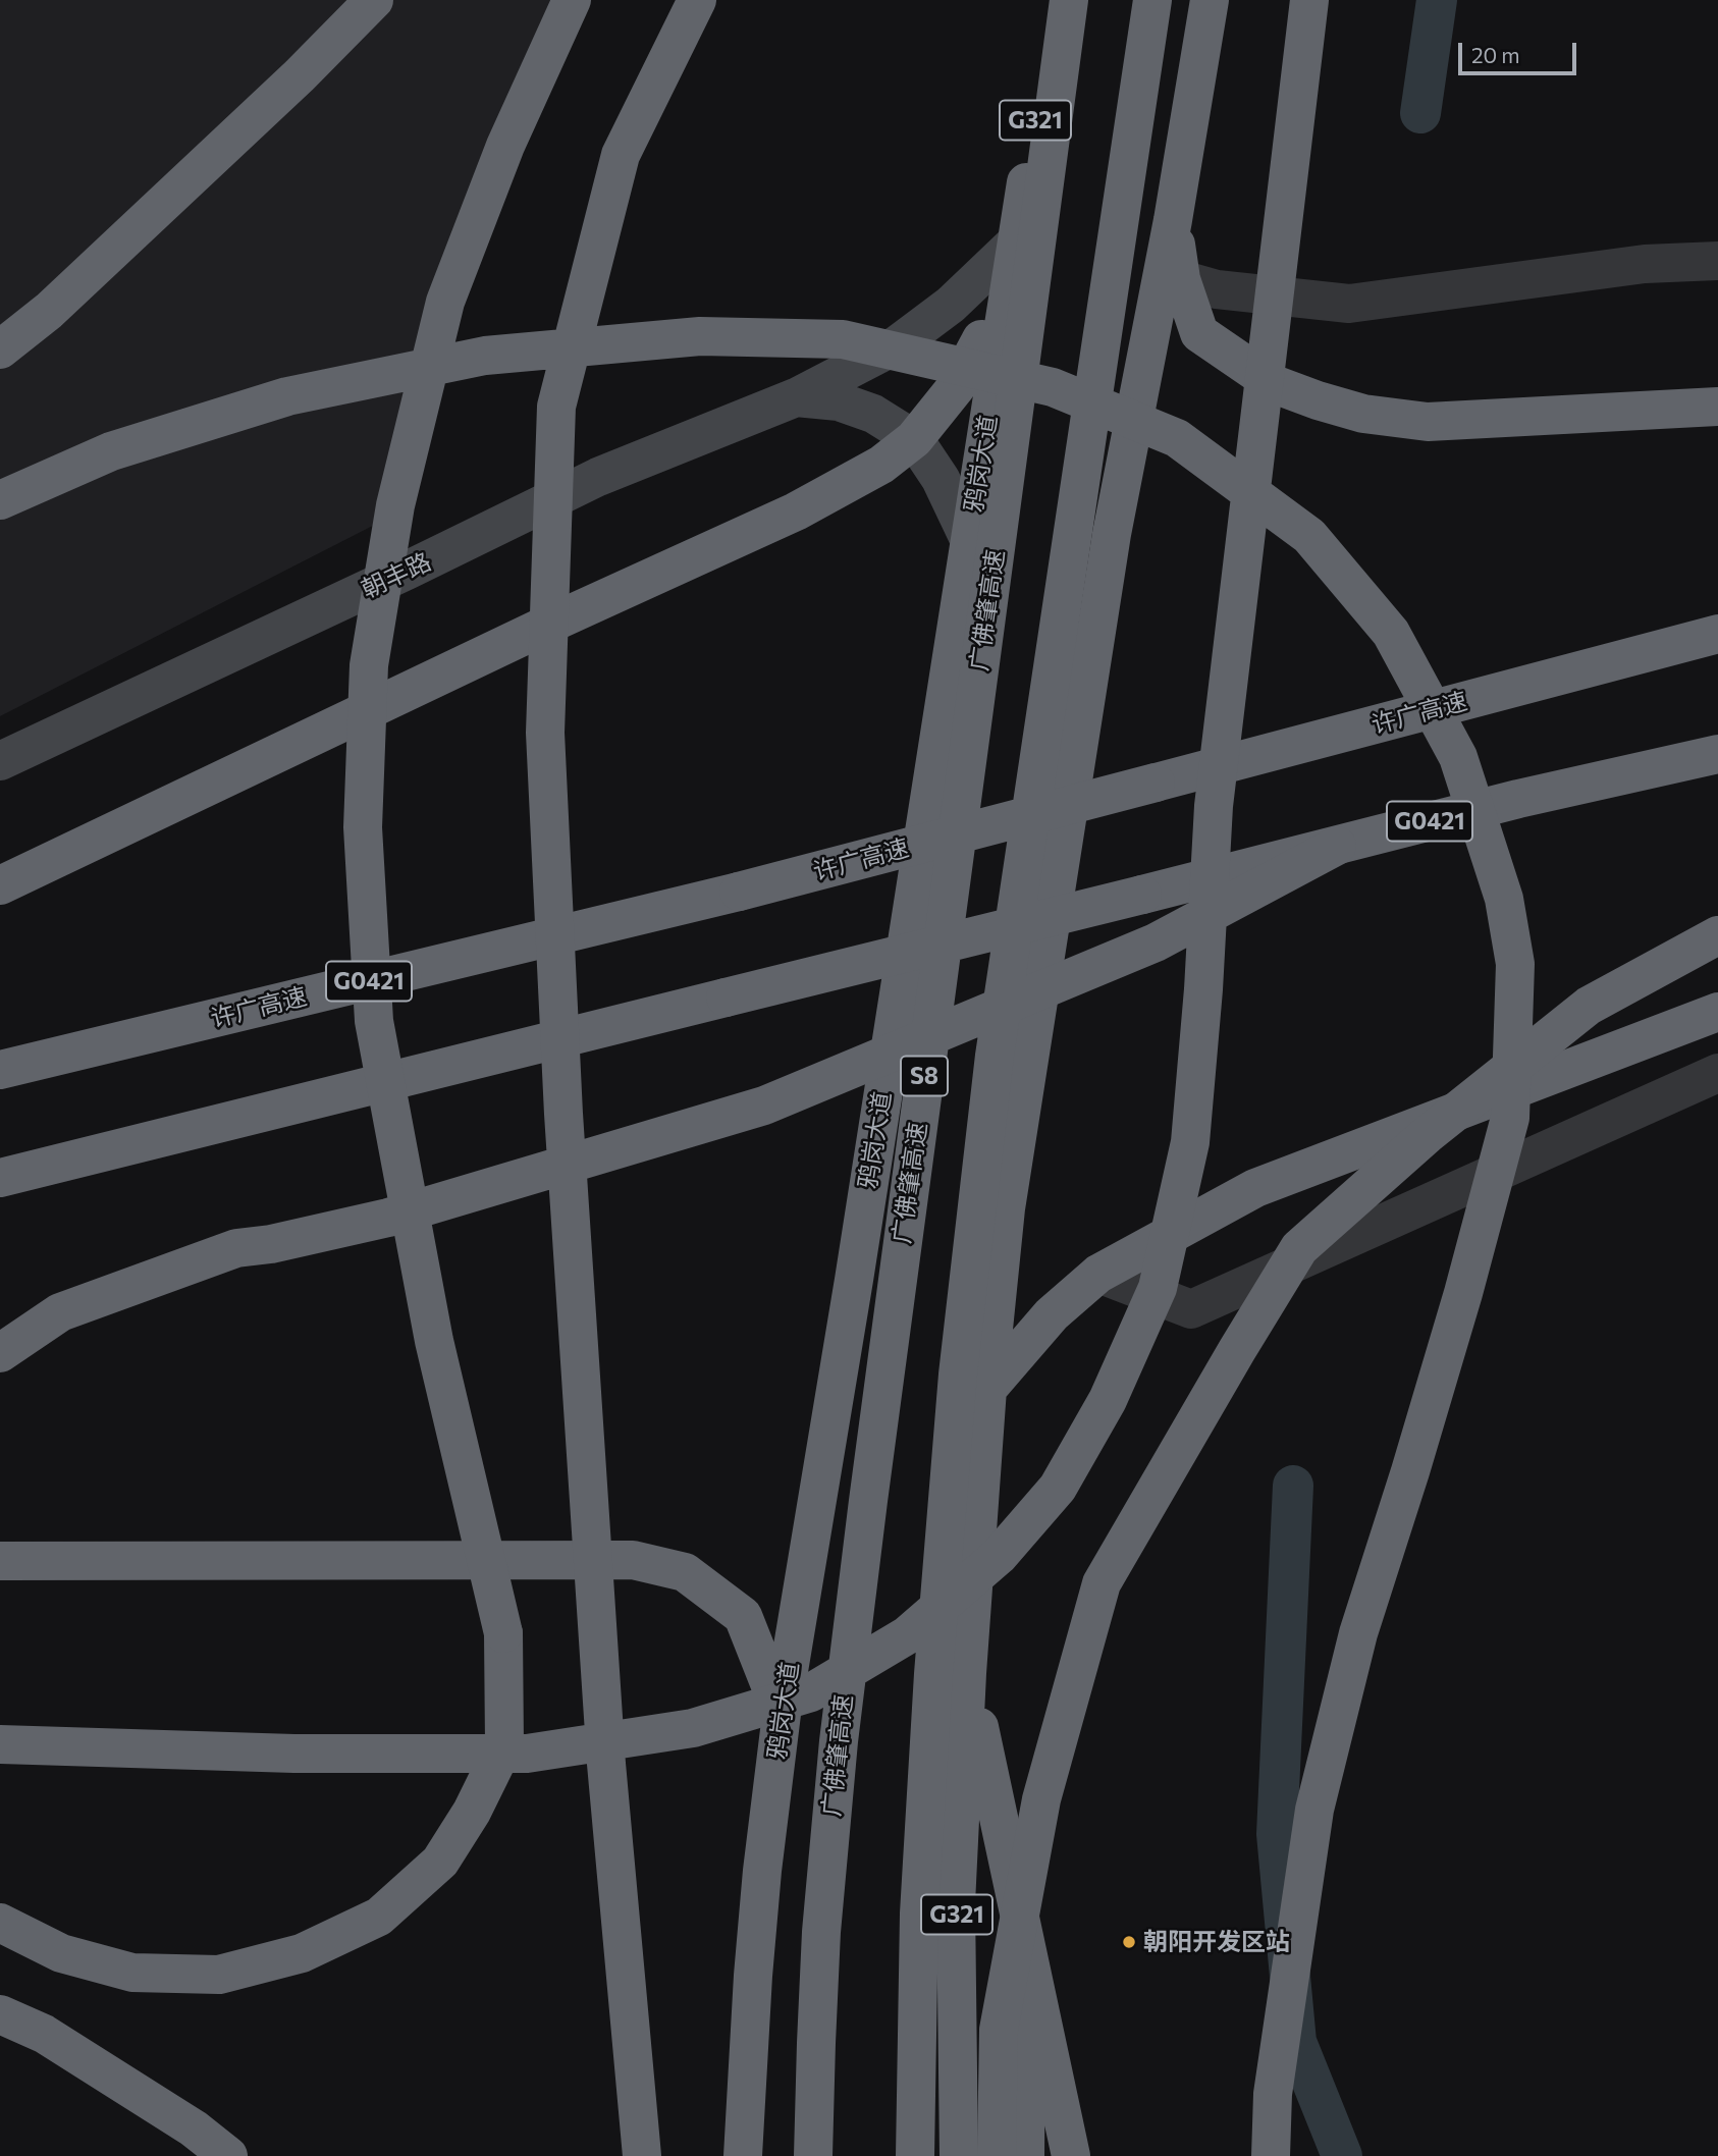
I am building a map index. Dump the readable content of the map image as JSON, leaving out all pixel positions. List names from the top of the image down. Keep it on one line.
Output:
{"streets":{"highway":["G321","鸦岗大道","广佛肇高速","许广高速","G0421","S8"],"street":["朝丰路"]},"crossings":[["鸦岗大道","朝丰路"]],"places":["朝阳开发区站"],"scale_bar":"20 m"}
